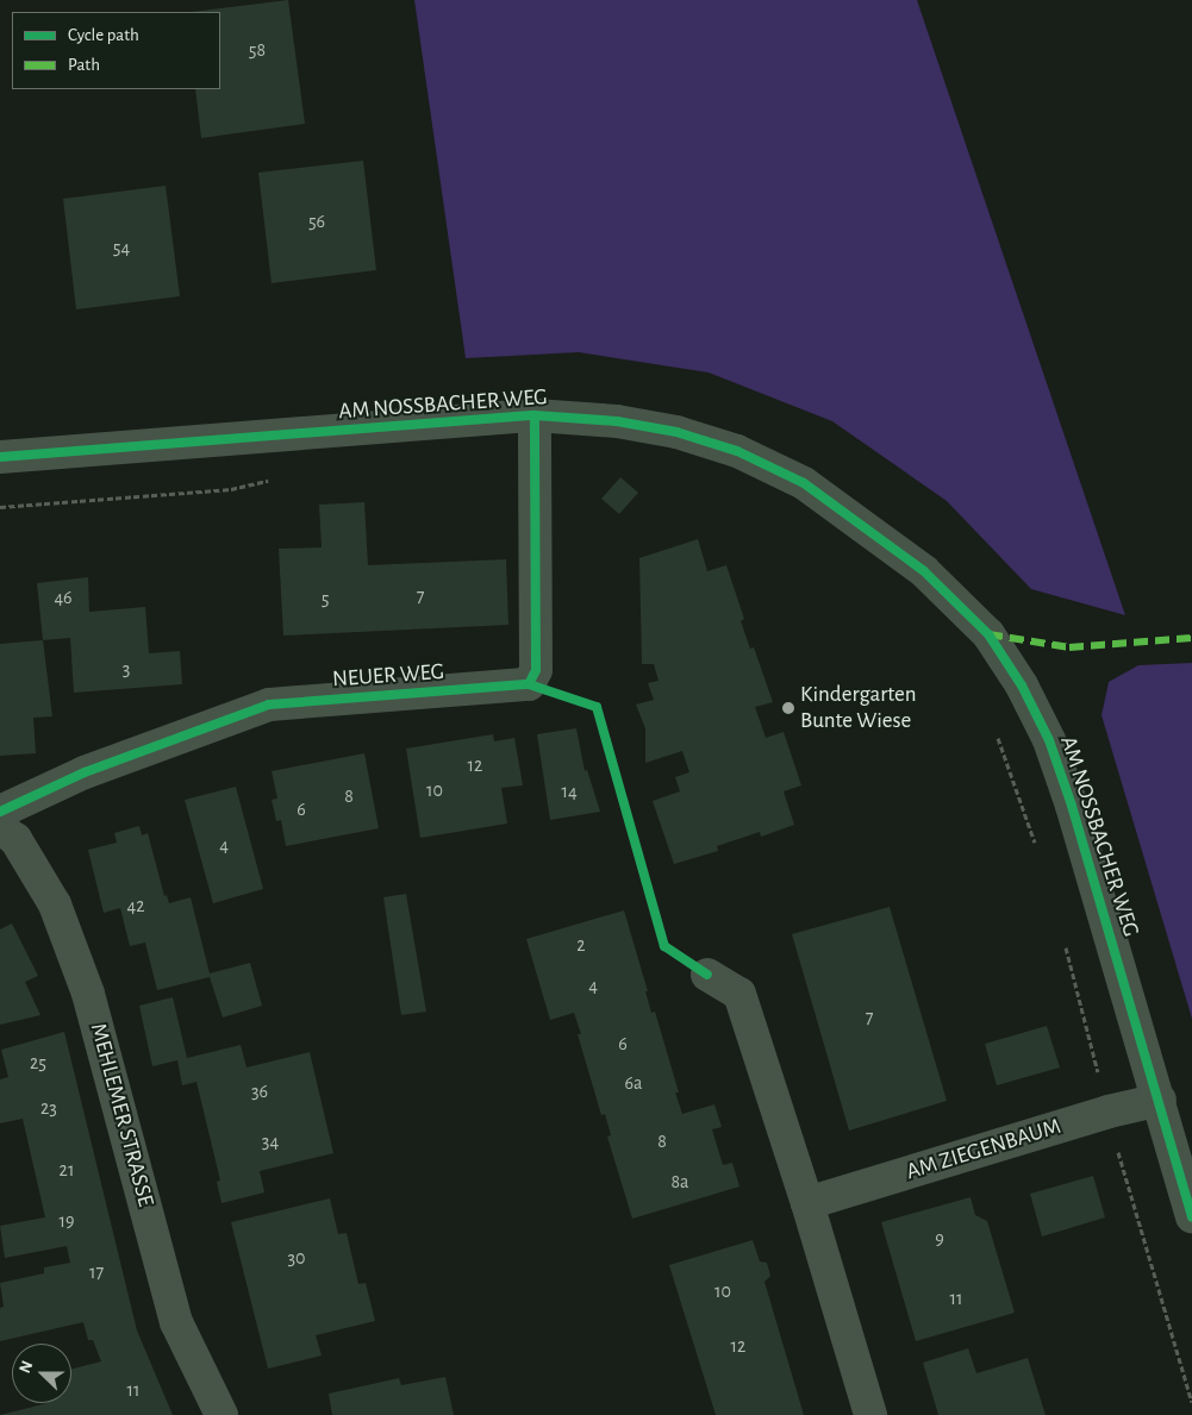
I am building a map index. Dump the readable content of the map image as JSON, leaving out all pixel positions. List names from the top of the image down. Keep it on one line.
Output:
{"streets":{"street":["AM NOSSBACHER WEG","NEUER WEG","MEHLEMER STRASSE","AM ZIEGENBAUM"]},"crossings":[["AM NOSSBACHER WEG","NEUER WEG"],["AM NOSSBACHER WEG","AM ZIEGENBAUM"]],"places":["Kindergarten Bunte Wiese"],"house_numbers":["58","56","54","7","46","5","3","12","10","14","8","6","4","42","2","4","7","6","25","6a","36","23","34","8","21","8a","19","9","30","17","10","11","12","11"],"legend":["Cycle path","Path"],"north":"left"}
